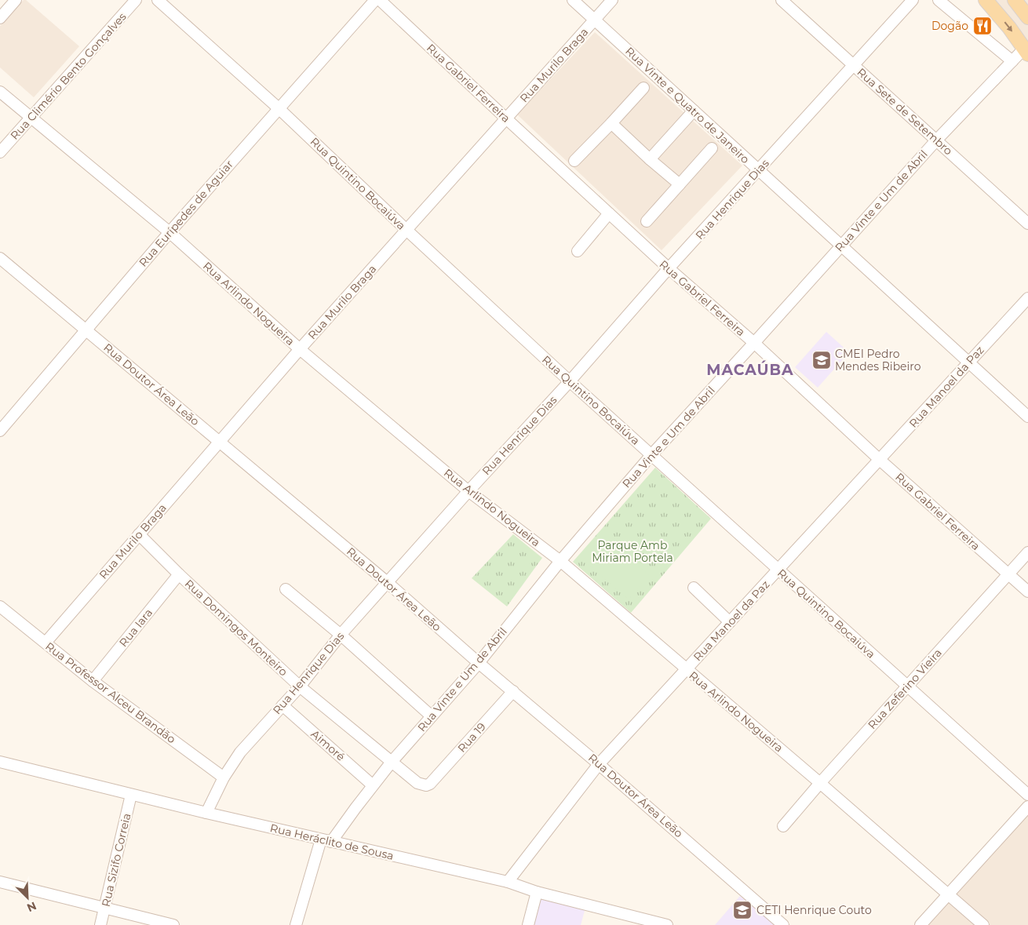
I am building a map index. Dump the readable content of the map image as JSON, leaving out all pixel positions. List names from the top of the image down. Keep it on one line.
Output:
{"streets":{"street":["Rua Murilo Braga","Rua Climério Bento Gonçalves","Rua Gabriel Ferreira","Rua Vinte e Quatro de Janeiro","Rua Sete de Setembro","Rua Quintino Bocaiúva","Rua Henrique Dias","Rua Vinte e Um de Abril","Rua Eurípedes de Aguiar","Rua Arlindo Nogueira","Rua Doutor Área Leão","Rua Manoel da Paz","Rua Iara","Rua Domingos Monteiro","Rua Zeferino Vieira","Rua Professor Alceu Brandão","Rua 19","Aimoré","Rua Heráclito de Sousa","Rua Sizifo Correia"]},"crossings":[["Rua Murilo Braga","Rua Gabriel Ferreira"],["Rua Murilo Braga","Rua Vinte e Quatro de Janeiro"],["Rua Murilo Braga","Rua Quintino Bocaiúva"],["Rua Murilo Braga","Rua Arlindo Nogueira"],["Rua Murilo Braga","Rua Doutor Área Leão"],["Rua Murilo Braga","Rua Domingos Monteiro"],["Rua Murilo Braga","Rua Professor Alceu Brandão"],["Rua Climério Bento Gonçalves","Rua Arlindo Nogueira"],["Rua Gabriel Ferreira","Rua Henrique Dias"],["Rua Gabriel Ferreira","Rua Vinte e Um de Abril"],["Rua Gabriel Ferreira","Rua Manoel da Paz"],["Rua Gabriel Ferreira","Rua Zeferino Vieira"],["Rua Vinte e Quatro de Janeiro","Rua Henrique Dias"],["Rua Vinte e Quatro de Janeiro","Rua Vinte e Um de Abril"],["Rua Vinte e Quatro de Janeiro","Rua Manoel da Paz"],["Rua Sete de Setembro","Rua Henrique Dias"],["Rua Sete de Setembro","Rua Vinte e Um de Abril"],["Rua Quintino Bocaiúva","Rua Henrique Dias"],["Rua Quintino Bocaiúva","Rua Vinte e Um de Abril"],["Rua Quintino Bocaiúva","Rua Eurípedes de Aguiar"],["Rua Quintino Bocaiúva","Rua Manoel da Paz"],["Rua Quintino Bocaiúva","Rua Zeferino Vieira"],["Rua Henrique Dias","Rua Arlindo Nogueira"],["Rua Henrique Dias","Rua Doutor Área Leão"],["Rua Henrique Dias","Rua Domingos Monteiro"],["Rua Henrique Dias","Rua Professor Alceu Brandão"],["Rua Henrique Dias","Aimoré"],["Rua Henrique Dias","Rua Heráclito de Sousa"],["Rua Vinte e Um de Abril","Rua Arlindo Nogueira"],["Rua Vinte e Um de Abril","Rua Doutor Área Leão"],["Rua Vinte e Um de Abril","Rua Domingos Monteiro"],["Rua Vinte e Um de Abril","Aimoré"],["Rua Vinte e Um de Abril","Rua Heráclito de Sousa"],["Rua Eurípedes de Aguiar","Rua Arlindo Nogueira"],["Rua Eurípedes de Aguiar","Rua Doutor Área Leão"],["Rua Arlindo Nogueira","Rua Manoel da Paz"],["Rua Arlindo Nogueira","Rua Zeferino Vieira"],["Rua Doutor Área Leão","Rua Manoel da Paz"],["Rua Doutor Área Leão","Rua 19"],["Rua Manoel da Paz","Rua Heráclito de Sousa"],["Rua Iara","Rua Domingos Monteiro"],["Rua Iara","Rua Professor Alceu Brandão"],["Rua Domingos Monteiro","Rua 19"],["Rua Heráclito de Sousa","Rua Sizifo Correia"]],"districts":["MACAÚBA"],"parks":["Parque Amb Miriam Portela"],"places":{"restaurant":["Dogão"],"school or university":["CMEI Pedro Mendes Ribeiro","CETI Henrique Couto"]},"north":"bottom right"}
